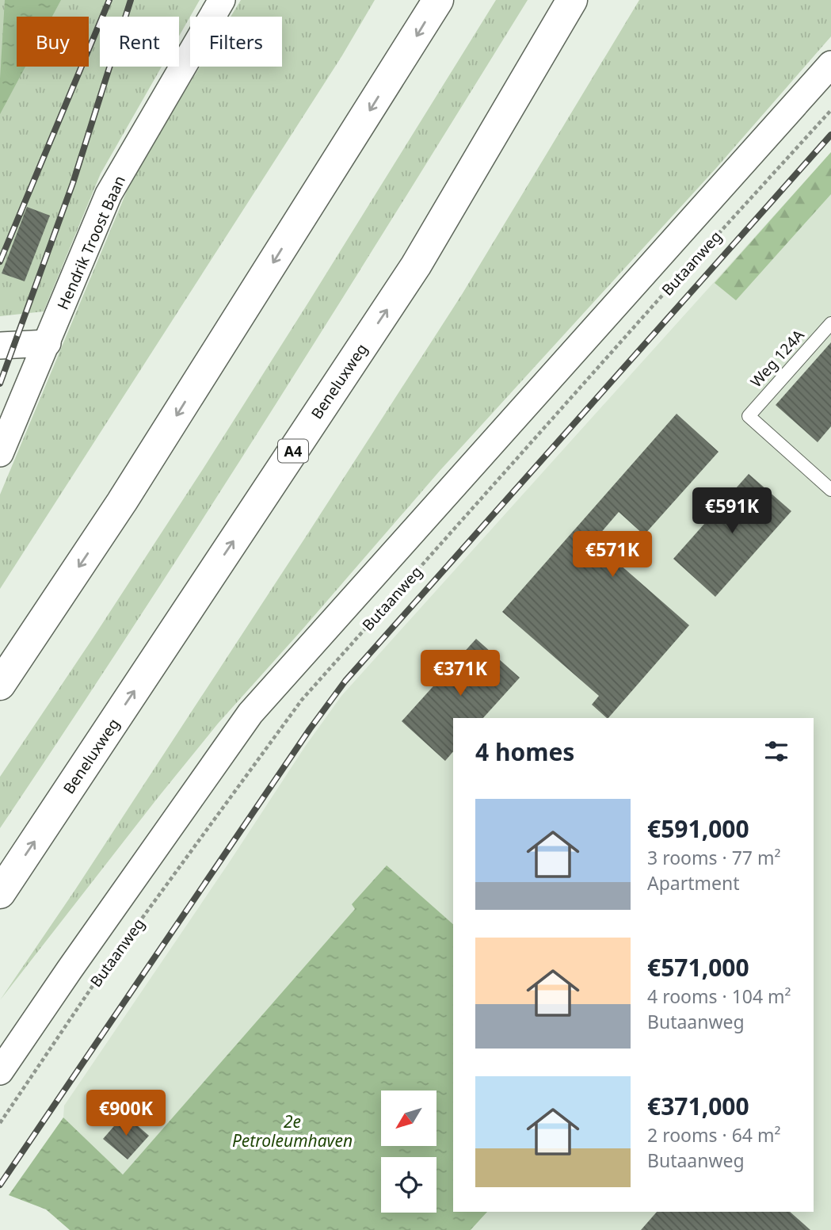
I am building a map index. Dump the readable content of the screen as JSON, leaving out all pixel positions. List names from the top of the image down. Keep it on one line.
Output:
{"streets":{"highway":["Beneluxweg","A4"],"street":["Hendrik Troost Baan","Butaanweg"],"lane":["Weg 124A"]},"water":["2e Petroleumhaven"],"north":"bottom left","page":{"chip":["Buy","Rent","Filters"],"price":["€591K","€571K","€371K","€900K"],"heading":"4 homes","list":[{"name":"€591,000","note":"3 rooms · 77 m² · Apartment"},{"name":"€571,000","note":"4 rooms · 104 m² · Butaanweg"},{"name":"€371,000","note":"2 rooms · 64 m² · Butaanweg"}]}}
